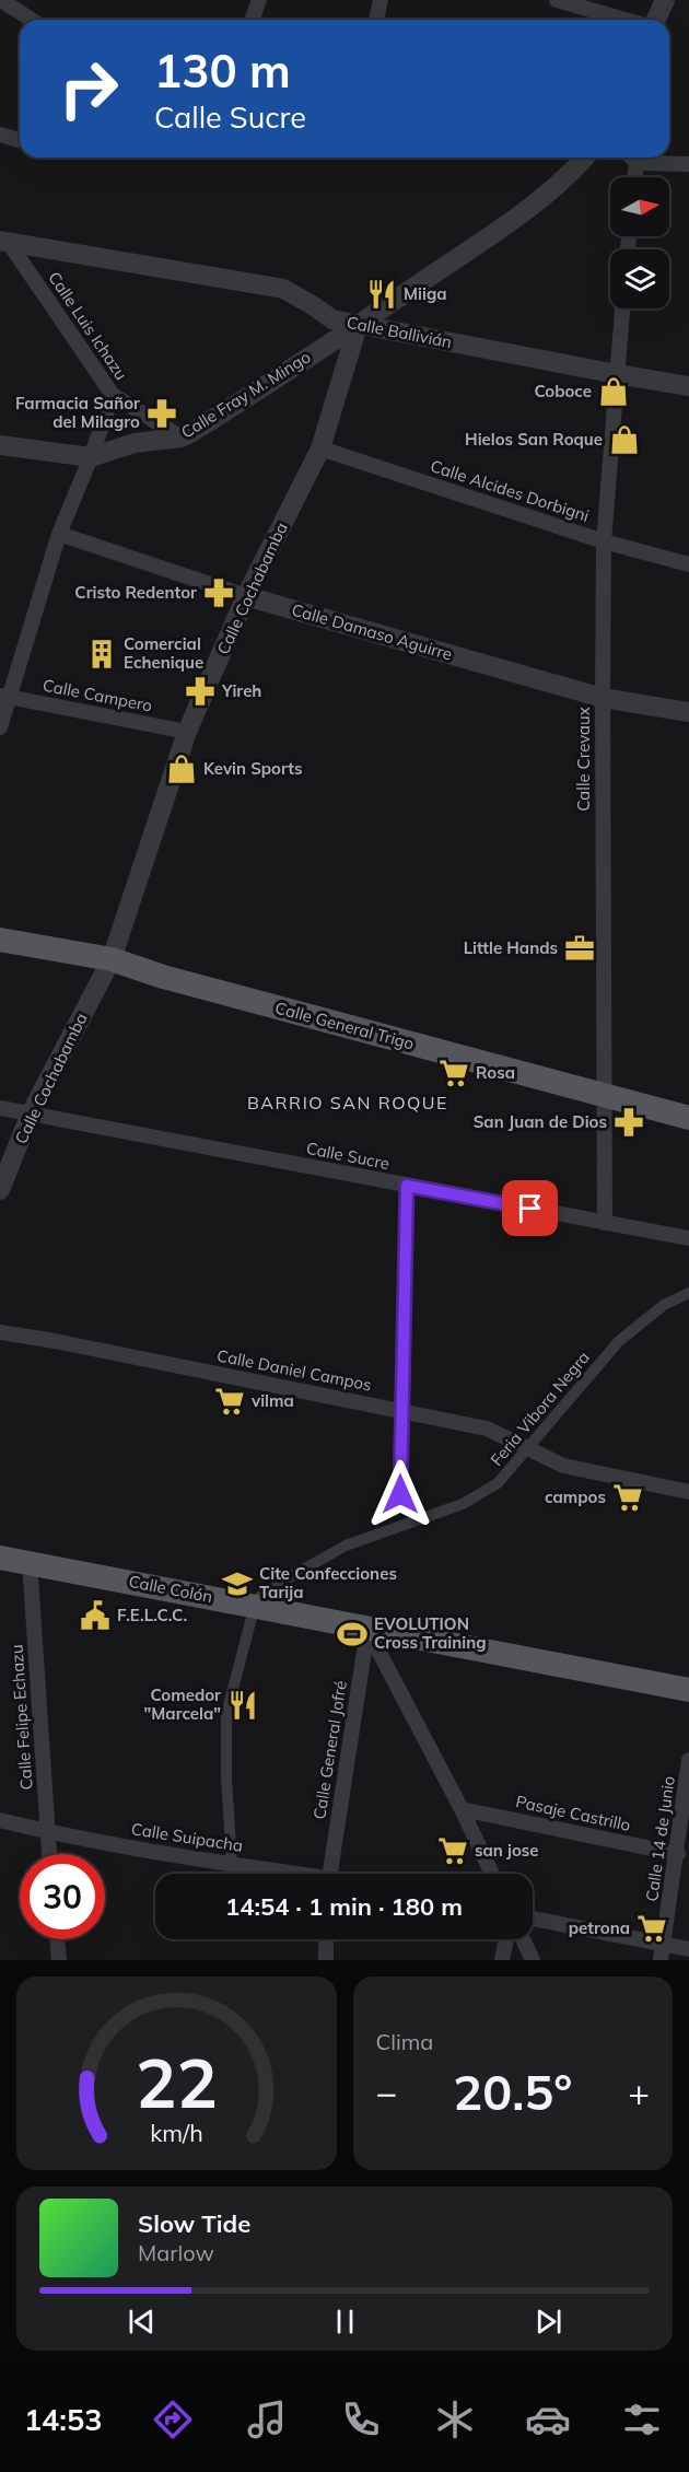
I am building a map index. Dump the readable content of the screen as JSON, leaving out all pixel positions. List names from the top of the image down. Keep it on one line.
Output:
{"streets":{"main road":["Calle General Trigo","Calle Colón"],"street":["Calle Luis Ichazu","Calle Ballivián","Calle Fray M. Mingo","Calle Alcides Dorbigni","Calle Cochabamba","Calle Damaso Aguirre","Calle Campero","Calle Crevaux","Calle Sucre","Calle Daniel Campos","Feria Vibora Negra","Calle Felipe Echazu","Calle General Jofré","Pasaje Castrillo","Calle Suipacha","Calle 14 de Junio"]},"crossings":[["Calle Luis Ichazu","Calle Ballivián"],["Calle Luis Ichazu","Calle Fray M. Mingo"],["Calle Ballivián","Calle Fray M. Mingo"],["Calle Ballivián","Calle Cochabamba"],["Calle Ballivián","Calle Crevaux"],["Calle Fray M. Mingo","Calle Cochabamba"],["Calle Alcides Dorbigni","Calle Cochabamba"],["Calle Alcides Dorbigni","Calle Crevaux"],["Calle Cochabamba","Calle Damaso Aguirre"],["Calle Cochabamba","Calle Campero"],["Calle Cochabamba","Calle General Trigo"],["Calle Cochabamba","Calle Sucre"],["Calle Damaso Aguirre","Calle Crevaux"],["Calle Crevaux","Calle General Trigo"],["Calle Crevaux","Calle Sucre"],["Feria Vibora Negra","Calle Colón"],["Feria Vibora Negra","Calle Suipacha"],["Calle Colón","Calle Felipe Echazu"],["Calle Colón","Calle General Jofré"],["Calle Felipe Echazu","Calle Suipacha"],["Pasaje Castrillo","Calle 14 de Junio"]],"districts":["BARRIO SAN ROQUE"],"places":{"restaurant":["Miiga","Comedor \"Marcela\""],"shop":["Coboce","Hielos San Roque","Kevin Sports"],"pharmacy":["Farmacia Sañor del Milagro","Cristo Redentor","Yireh","San Juan de Dios"],"building":["Comercial Echenique"],"office":["Little Hands"],"supermarket":["Rosa","vilma","campos","san jose","petrona"],"school or university":["Cite Confecciones Tarija"],"public building":["F.E.L.C.C."],"sports":["EVOLUTION Cross Training"]},"north":"right","page":{"turn":["130 m","Calle Sucre"],"limit":"30","trip":"14:54 · 1 min · 180 m","tile":"Clima","heat":["−","20.5°","+"],"song":["Slow Tide","Marlow"],"tabs":"14:53","gauge":["22","km/h"]}}
